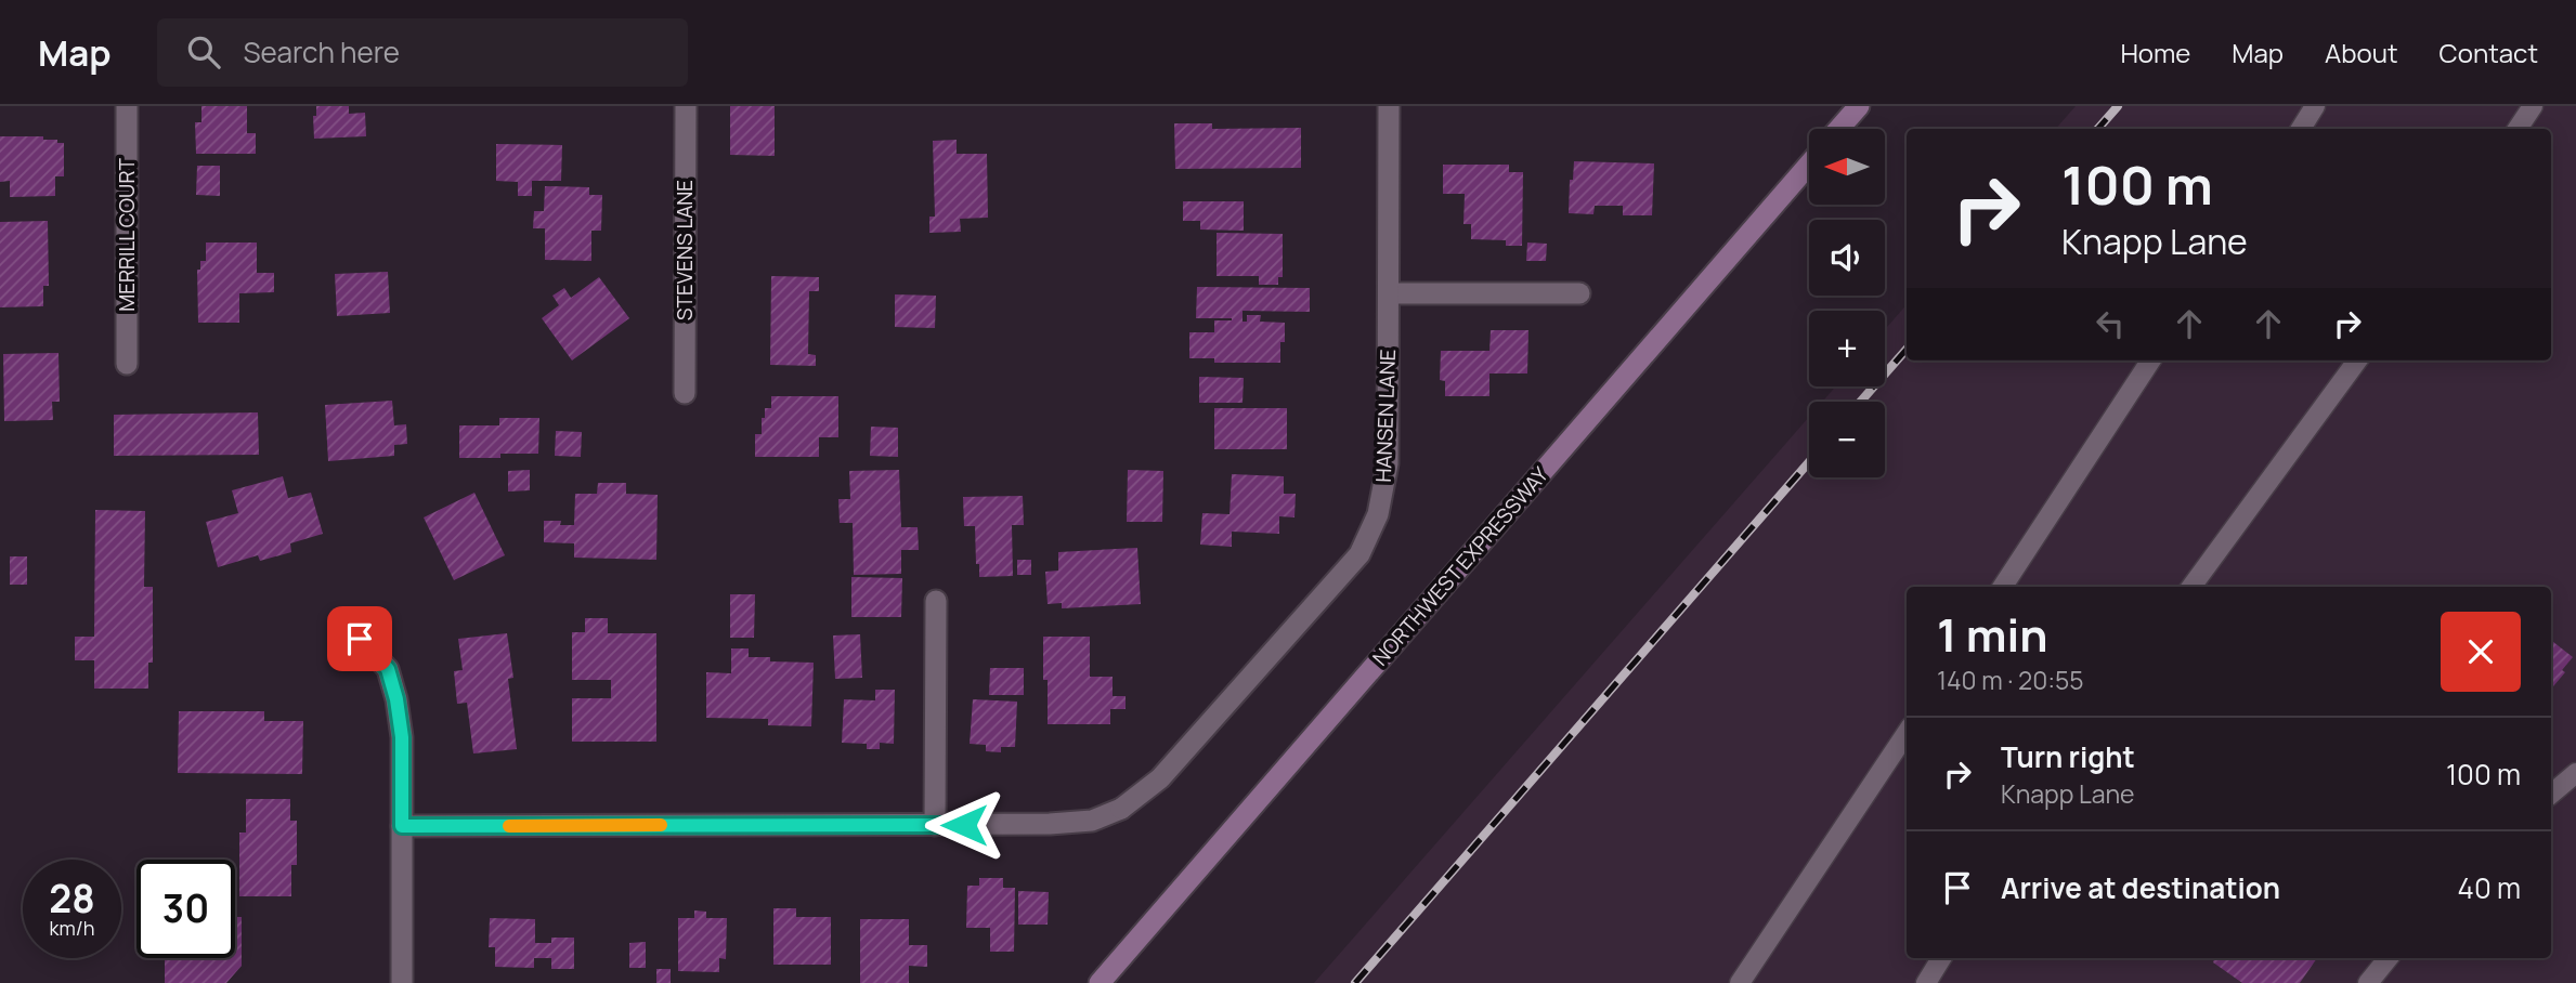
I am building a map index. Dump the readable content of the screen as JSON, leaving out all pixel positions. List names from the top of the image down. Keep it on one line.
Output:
{"streets":{"main road":["NORTHWEST EXPRESSWAY"],"street":["MERRILL COURT","STEVENS LANE","HANSEN LANE"]},"north":"left","page":{"header":"Map","search":"Search here","nav":["Home","Map","About","Contact"],"map_buttons":["+","−"],"turn":["100 m","Knapp Lane"],"heading":["1 min","140 m · 20:55"],"list":[{"name":"Turn right","note":"Knapp Lane","value":"100 m"},{"name":"Arrive at destination","value":"40 m"}],"speed":"28 km/h","limit":"30"}}
